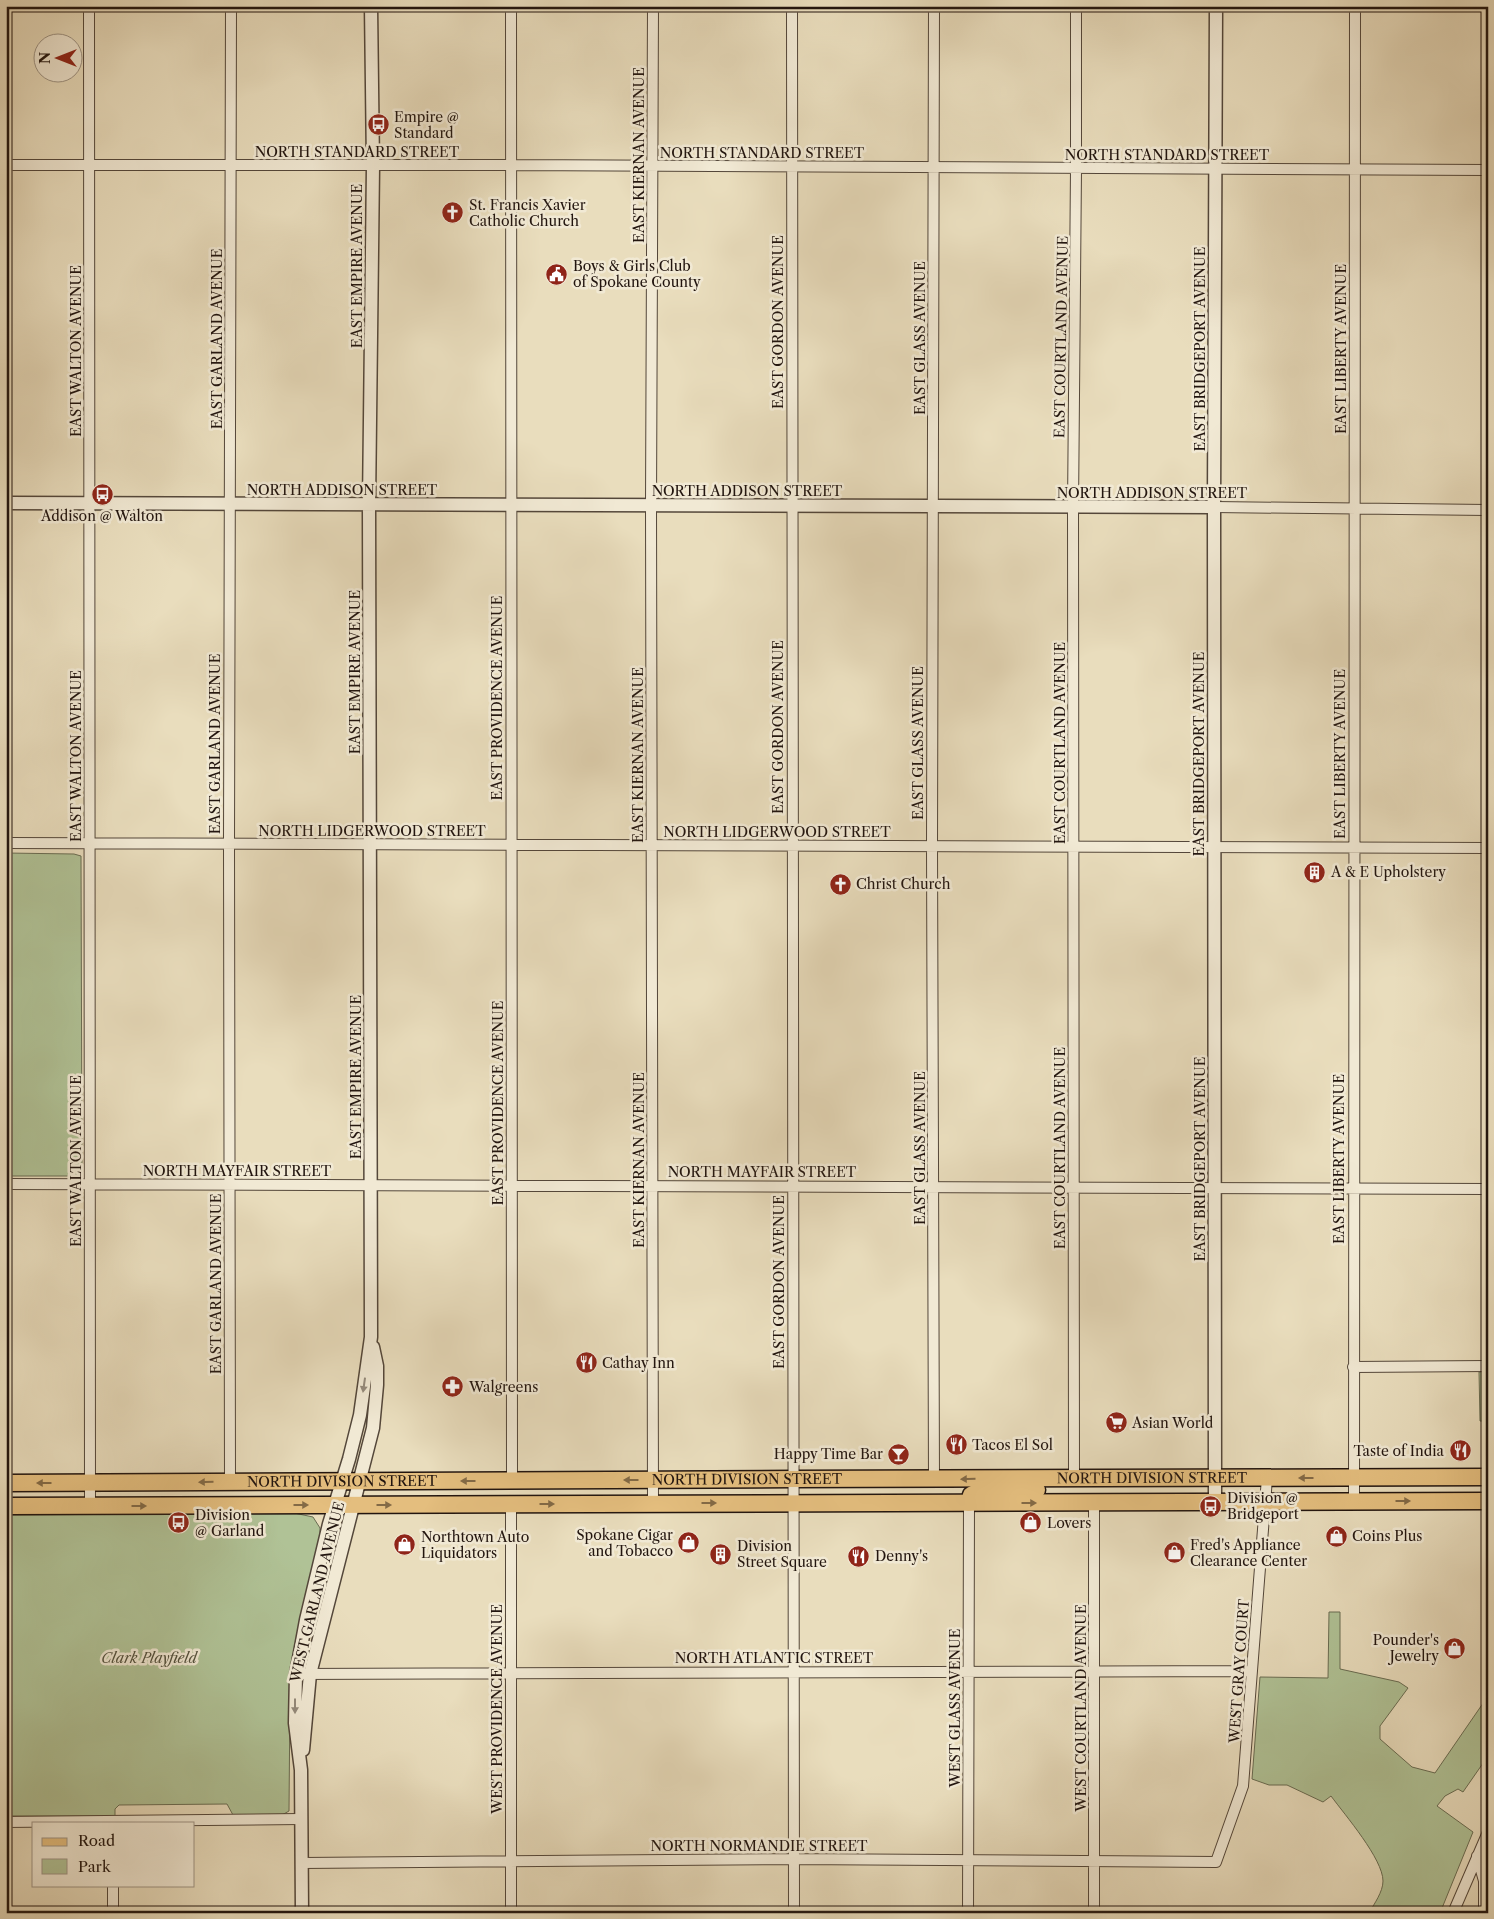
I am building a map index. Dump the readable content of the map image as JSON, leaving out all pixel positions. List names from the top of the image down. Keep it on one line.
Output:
{"streets":{"main road":["NORTH DIVISION STREET"],"street":["NORTH STANDARD STREET","EAST KIERNAN AVENUE","EAST EMPIRE AVENUE","EAST GORDON AVENUE","EAST COURTLAND AVENUE","EAST GLASS AVENUE","EAST GARLAND AVENUE","EAST BRIDGEPORT AVENUE","EAST LIBERTY AVENUE","EAST WALTON AVENUE","NORTH ADDISON STREET","EAST PROVIDENCE AVENUE","NORTH LIDGERWOOD STREET","NORTH MAYFAIR STREET","WEST GARLAND AVENUE","NORTH ATLANTIC STREET","WEST GRAY COURT","WEST GLASS AVENUE","WEST COURTLAND AVENUE","WEST PROVIDENCE AVENUE","NORTH NORMANDIE STREET"]},"crossings":[["NORTH STANDARD STREET","EAST KIERNAN AVENUE"],["NORTH STANDARD STREET","EAST EMPIRE AVENUE"],["NORTH STANDARD STREET","EAST GORDON AVENUE"],["NORTH STANDARD STREET","EAST COURTLAND AVENUE"],["NORTH STANDARD STREET","EAST GLASS AVENUE"],["NORTH STANDARD STREET","EAST GARLAND AVENUE"],["NORTH STANDARD STREET","EAST BRIDGEPORT AVENUE"],["NORTH STANDARD STREET","EAST LIBERTY AVENUE"],["NORTH STANDARD STREET","EAST WALTON AVENUE"],["NORTH STANDARD STREET","EAST PROVIDENCE AVENUE"],["EAST KIERNAN AVENUE","NORTH ADDISON STREET"],["EAST KIERNAN AVENUE","NORTH LIDGERWOOD STREET"],["EAST KIERNAN AVENUE","NORTH MAYFAIR STREET"],["EAST KIERNAN AVENUE","NORTH DIVISION STREET"],["EAST EMPIRE AVENUE","NORTH ADDISON STREET"],["EAST EMPIRE AVENUE","NORTH LIDGERWOOD STREET"],["EAST EMPIRE AVENUE","NORTH MAYFAIR STREET"],["EAST EMPIRE AVENUE","NORTH DIVISION STREET"],["EAST EMPIRE AVENUE","WEST GARLAND AVENUE"],["EAST GORDON AVENUE","NORTH ADDISON STREET"],["EAST GORDON AVENUE","NORTH LIDGERWOOD STREET"],["EAST GORDON AVENUE","NORTH MAYFAIR STREET"],["EAST GORDON AVENUE","NORTH DIVISION STREET"],["EAST GORDON AVENUE","NORTH ATLANTIC STREET"],["EAST GORDON AVENUE","NORTH NORMANDIE STREET"],["EAST COURTLAND AVENUE","NORTH ADDISON STREET"],["EAST COURTLAND AVENUE","NORTH LIDGERWOOD STREET"],["EAST COURTLAND AVENUE","NORTH MAYFAIR STREET"],["EAST COURTLAND AVENUE","NORTH DIVISION STREET"],["EAST GLASS AVENUE","NORTH ADDISON STREET"],["EAST GLASS AVENUE","NORTH LIDGERWOOD STREET"],["EAST GLASS AVENUE","NORTH MAYFAIR STREET"],["EAST GLASS AVENUE","NORTH DIVISION STREET"],["EAST GARLAND AVENUE","NORTH ADDISON STREET"],["EAST GARLAND AVENUE","NORTH LIDGERWOOD STREET"],["EAST GARLAND AVENUE","NORTH MAYFAIR STREET"],["EAST GARLAND AVENUE","NORTH DIVISION STREET"],["EAST BRIDGEPORT AVENUE","NORTH ADDISON STREET"],["EAST BRIDGEPORT AVENUE","NORTH LIDGERWOOD STREET"],["EAST BRIDGEPORT AVENUE","NORTH MAYFAIR STREET"],["EAST BRIDGEPORT AVENUE","NORTH DIVISION STREET"],["EAST LIBERTY AVENUE","NORTH ADDISON STREET"],["EAST LIBERTY AVENUE","NORTH LIDGERWOOD STREET"],["EAST LIBERTY AVENUE","NORTH MAYFAIR STREET"],["EAST LIBERTY AVENUE","NORTH DIVISION STREET"],["EAST WALTON AVENUE","NORTH ADDISON STREET"],["EAST WALTON AVENUE","NORTH LIDGERWOOD STREET"],["EAST WALTON AVENUE","NORTH MAYFAIR STREET"],["EAST WALTON AVENUE","NORTH DIVISION STREET"],["NORTH ADDISON STREET","EAST PROVIDENCE AVENUE"],["EAST PROVIDENCE AVENUE","NORTH LIDGERWOOD STREET"],["EAST PROVIDENCE AVENUE","NORTH MAYFAIR STREET"],["EAST PROVIDENCE AVENUE","NORTH DIVISION STREET"],["NORTH DIVISION STREET","WEST GARLAND AVENUE"],["NORTH DIVISION STREET","WEST GRAY COURT"],["NORTH DIVISION STREET","WEST GLASS AVENUE"],["NORTH DIVISION STREET","WEST COURTLAND AVENUE"],["NORTH DIVISION STREET","WEST PROVIDENCE AVENUE"],["WEST GARLAND AVENUE","NORTH ATLANTIC STREET"],["WEST GARLAND AVENUE","NORTH NORMANDIE STREET"],["NORTH ATLANTIC STREET","WEST GRAY COURT"],["NORTH ATLANTIC STREET","WEST GLASS AVENUE"],["NORTH ATLANTIC STREET","WEST COURTLAND AVENUE"],["NORTH ATLANTIC STREET","WEST PROVIDENCE AVENUE"],["WEST GRAY COURT","NORTH NORMANDIE STREET"],["WEST GLASS AVENUE","NORTH NORMANDIE STREET"],["WEST COURTLAND AVENUE","NORTH NORMANDIE STREET"],["WEST PROVIDENCE AVENUE","NORTH NORMANDIE STREET"]],"parks":["Clark Playfield"],"places":{"bus stop":["Empire @ Standard","Addison @ Walton","Division @ Bridgeport","Division @ Garland"],"church":["St. Francis Xavier Catholic Church","Christ Church"],"public building":["Boys & Girls Club of Spokane County"],"building":["A & E Upholstery","Division Street Square"],"restaurant":["Cathay Inn","Tacos El Sol","Taste of India","Denny's"],"pharmacy":["Walgreens"],"supermarket":["Asian World"],"bar":["Happy Time Bar"],"shop":["Lovers","Coins Plus","Spokane Cigar and Tobacco","Northtown Auto Liquidators","Fred's Appliance Clearance Center","Pounder's Jewelry"]},"legend":["Road","Park"],"north":"left"}
